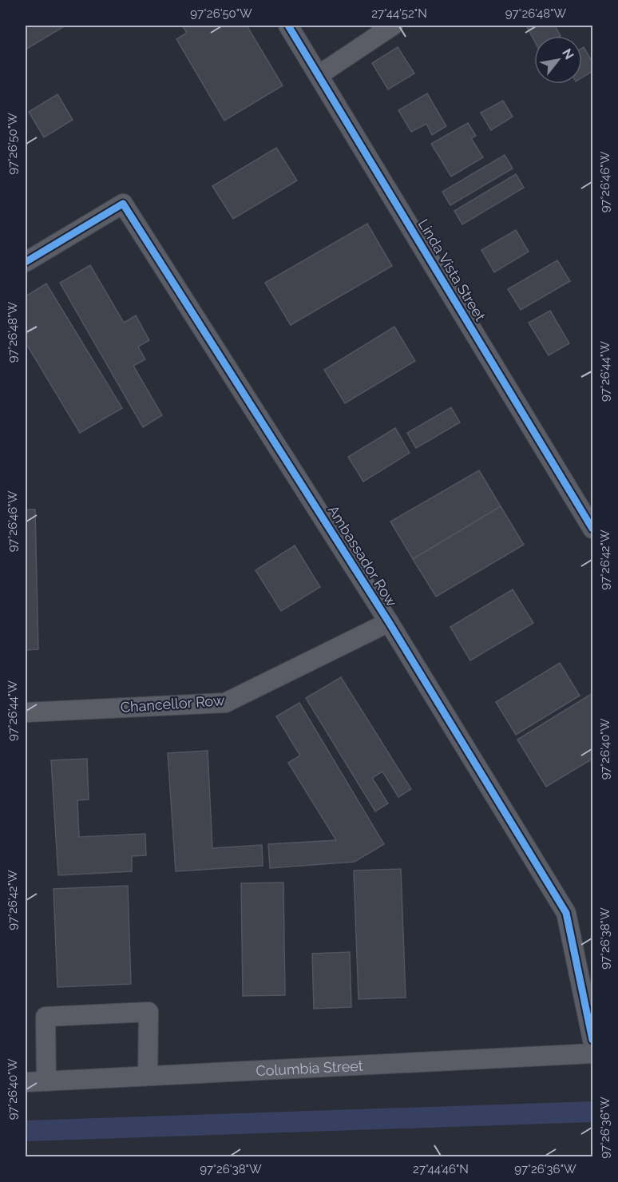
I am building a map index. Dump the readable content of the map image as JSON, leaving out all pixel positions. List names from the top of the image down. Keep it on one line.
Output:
{"streets":{"street":["Linda Vista Street","Ambassador Row","Chancellor Row","Columbia Street"]},"crossings":[["Ambassador Row","Chancellor Row"]],"north":"top right","coordinates":["97°26'50\"W","27°44'52\"N","97°26'48\"W","97°26'46\"W","97°26'44\"W","97°26'42\"W","97°26'40\"W","97°26'38\"W","97°26'36\"W","27°44'46\"N"]}
